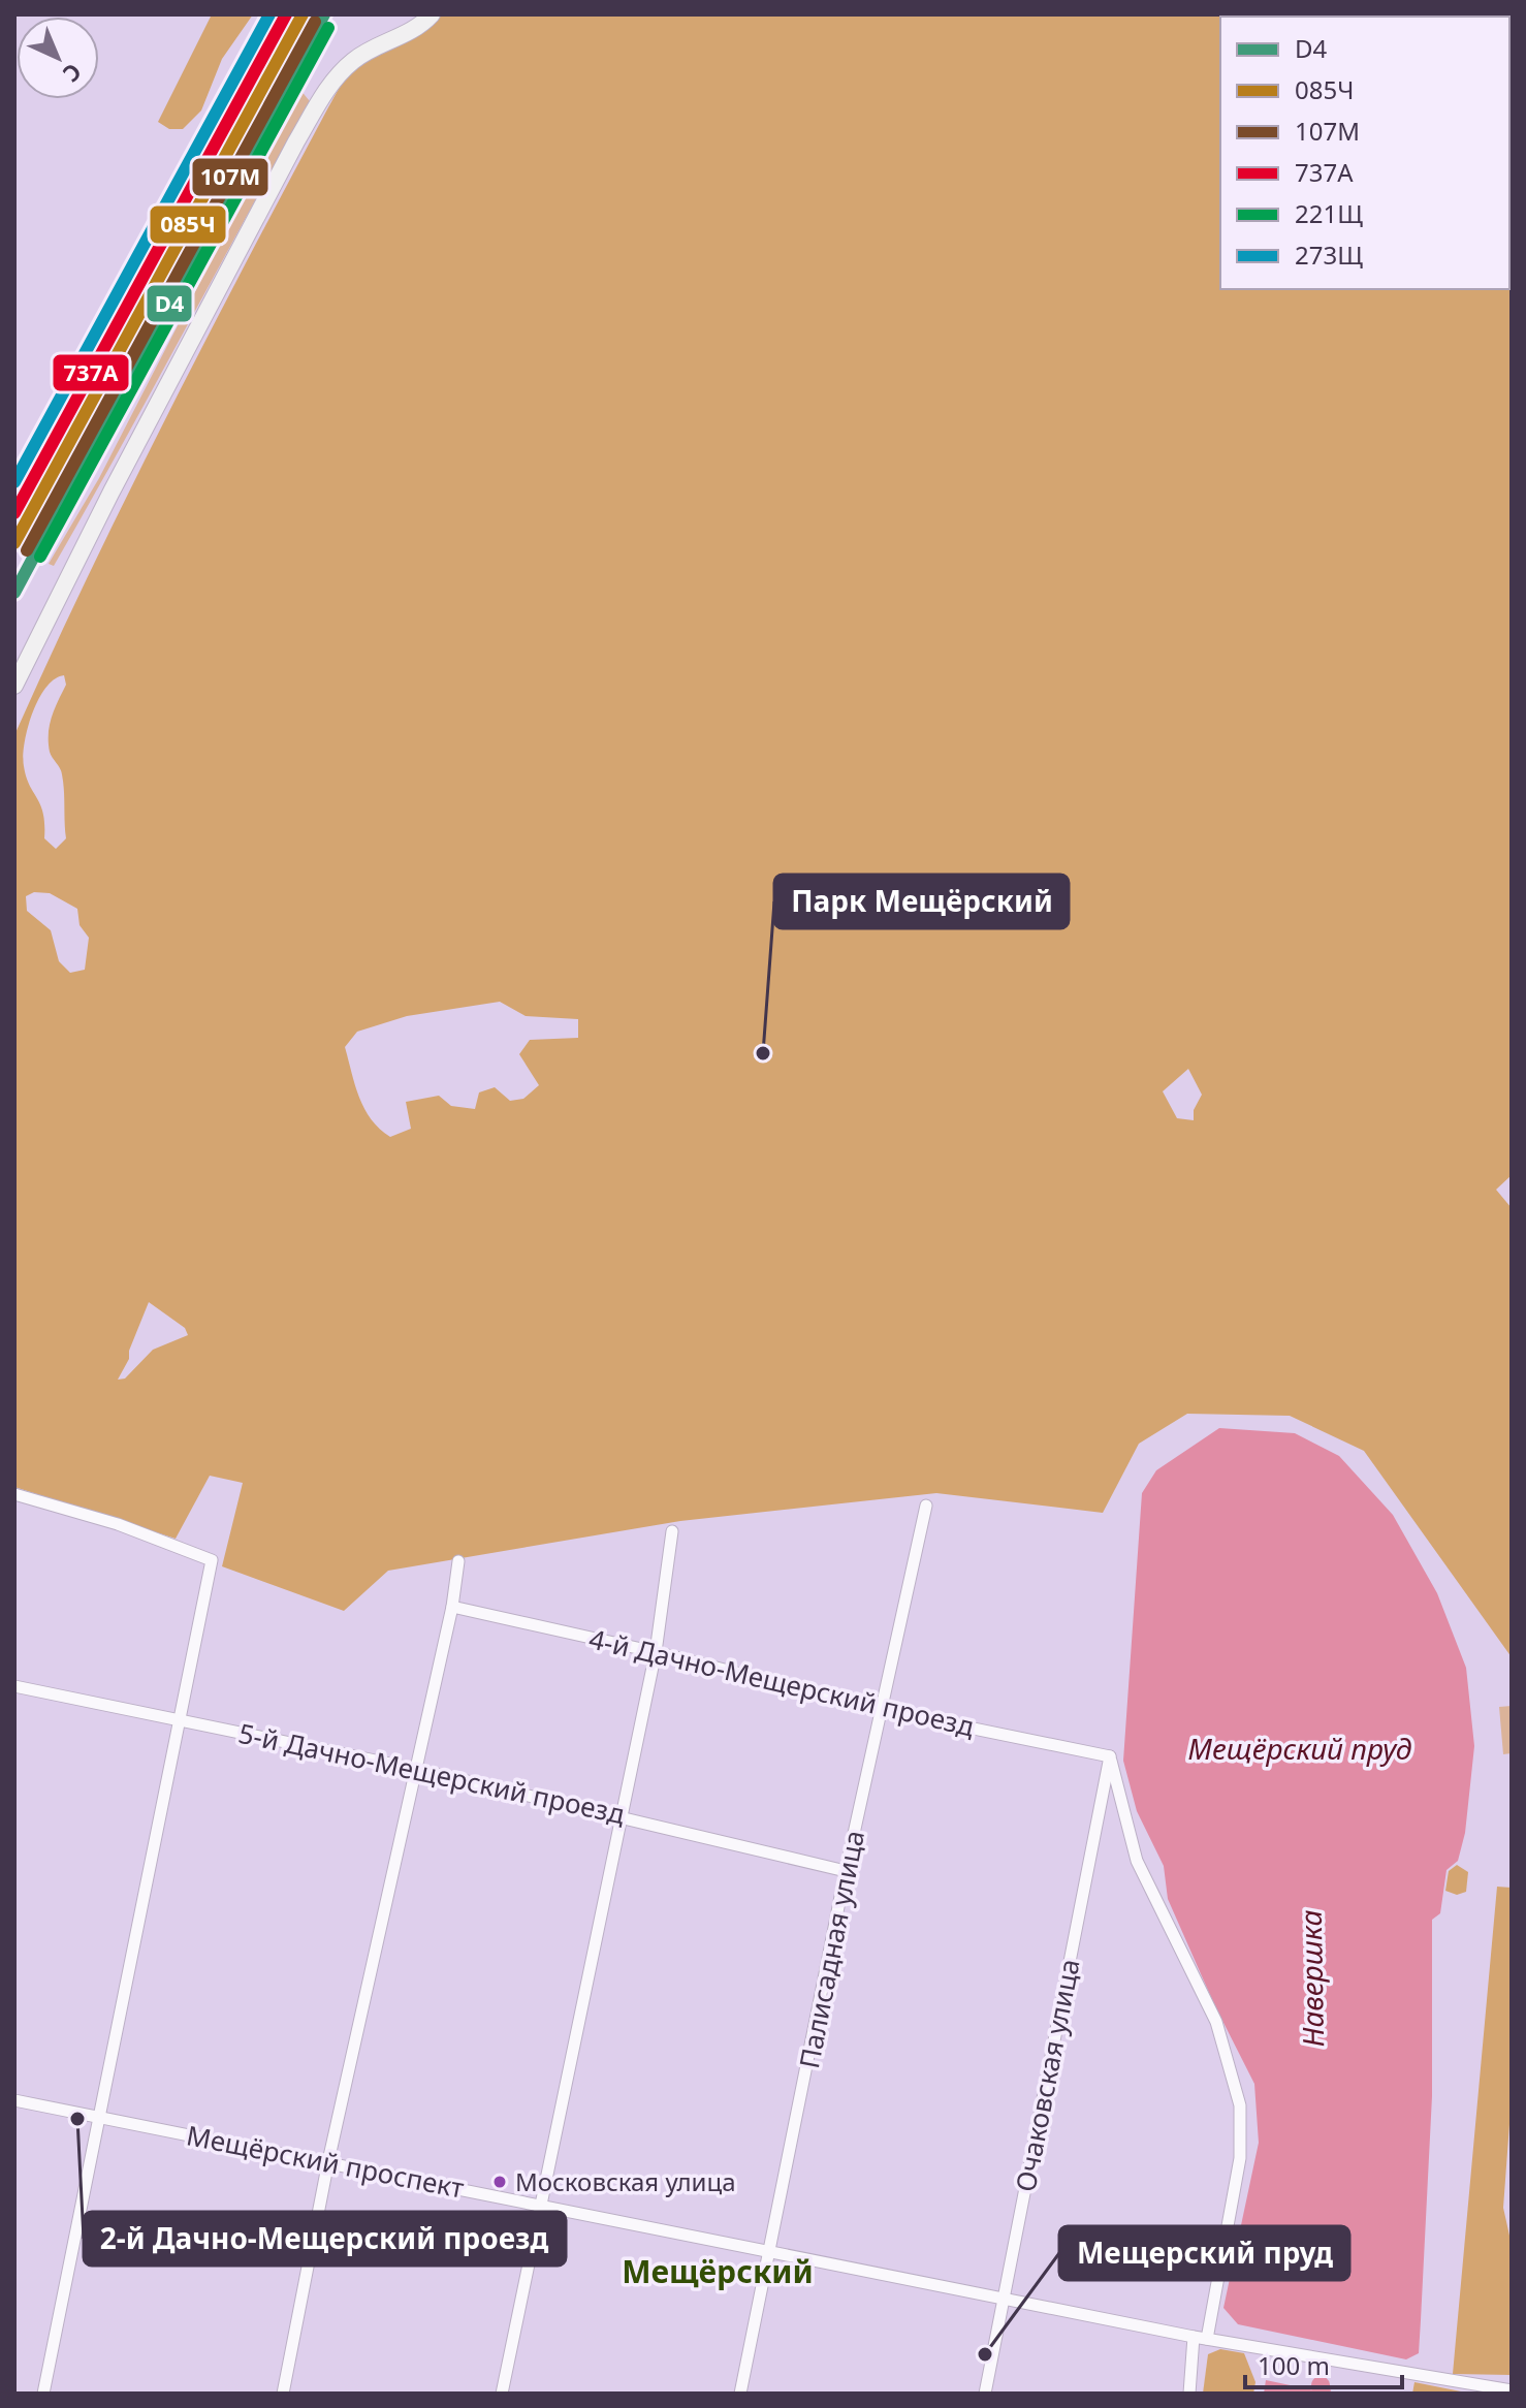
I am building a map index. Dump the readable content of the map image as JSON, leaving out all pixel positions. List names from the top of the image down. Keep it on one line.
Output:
{"streets":{"street":["4-й Дачно-Мещерский проезд","5-й Дачно-Мещерский проезд","Палисадная улица","Очаковская улица","Мещёрский проспект"]},"crossings":[["4-й Дачно-Мещерский проезд","Палисадная улица"],["4-й Дачно-Мещерский проезд","Очаковская улица"],["5-й Дачно-Мещерский проезд","Палисадная улица"],["Палисадная улица","Мещёрский проспект"],["Очаковская улица","Мещёрский проспект"]],"districts":["Мещёрский"],"water":["Мещёрский пруд","Навершка"],"places":["Парк Мещёрский","2-й Дачно-Мещерский проезд","Московская улица","Мещерский пруд"],"lines":["transit line D4","transit line 085Ч","transit line 737А","transit line 273Щ","transit line 107М","transit line 221Щ"],"legend":["D4","085Ч","107М","737А","221Щ","273Щ"],"scale_bar":"100 m","north":"bottom right"}
